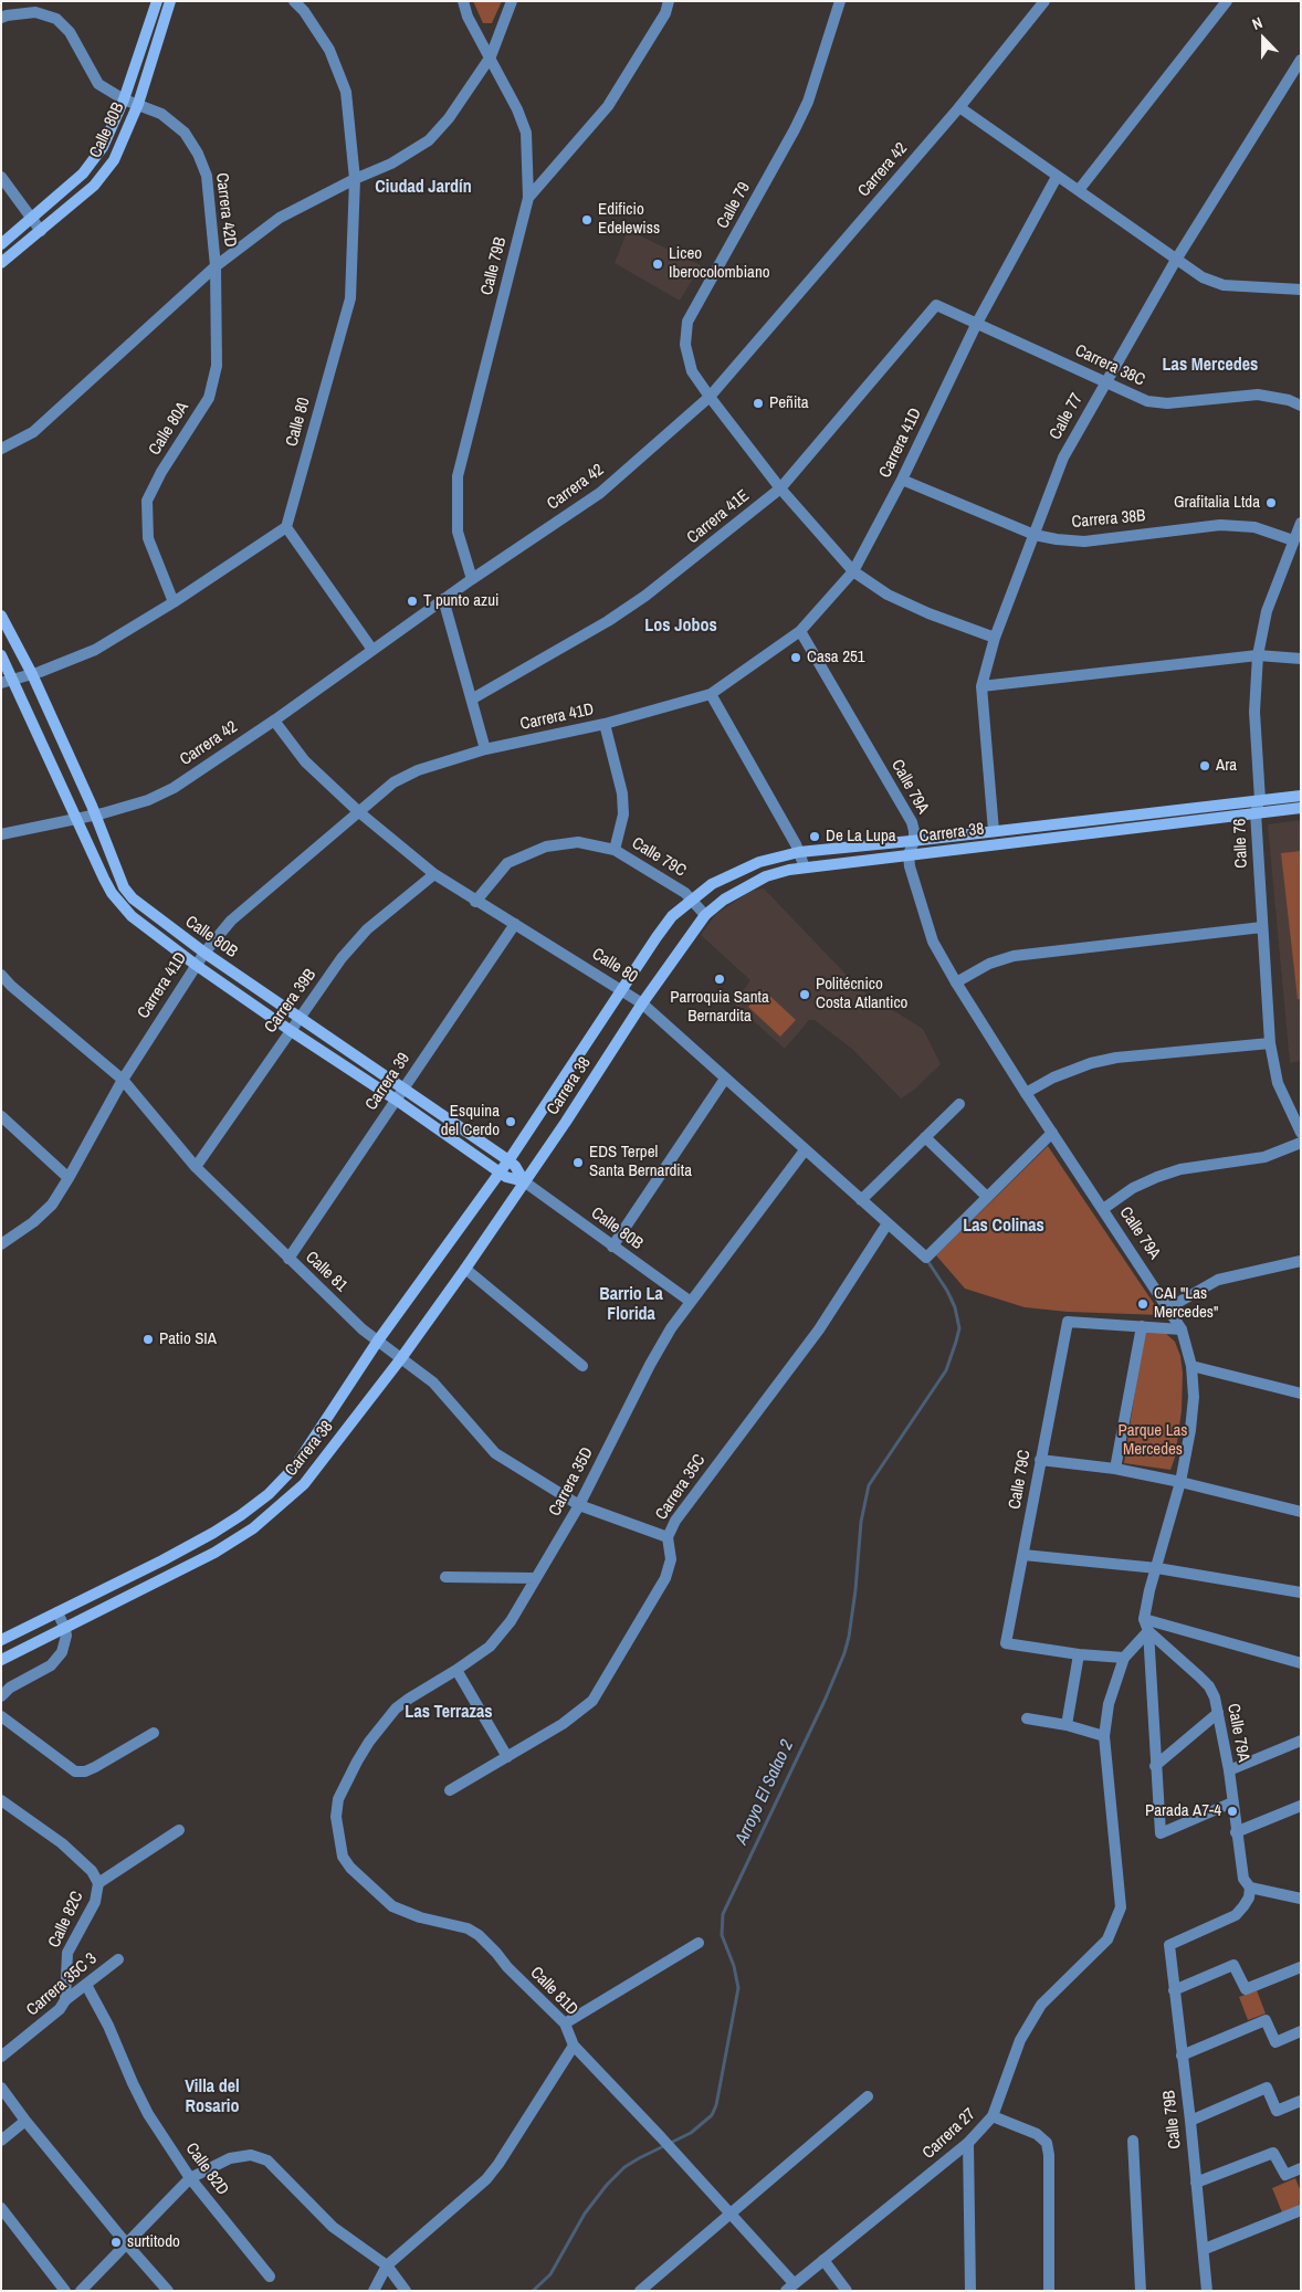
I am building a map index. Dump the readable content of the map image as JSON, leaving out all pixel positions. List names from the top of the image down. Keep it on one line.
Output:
{"streets":{"main road":["Calle 80B","Carrera 38"],"street":["Carrera 42","Calle 79","Carrera 42D","Calle 79B","Carrera 38C","Calle 77","Calle 80","Calle 80A","Carrera 41D","Carrera 41E","Carrera 38B","Calle 79A","Calle 76","Calle 79C","Carrera 39B","Carrera 39","Calle 81","Carrera 35D","Carrera 35C","Calle 82C","Carrera 35C 3","Calle 81D","Carrera 27","Calle 82D"]},"crossings":[["Calle 80B","Carrera 42"],["Calle 80B","Carrera 42D"],["Calle 80B","Carrera 41D"],["Calle 80B","Carrera 38"],["Calle 80B","Carrera 39B"],["Calle 80B","Carrera 39"],["Calle 80B","Carrera 35D"],["Carrera 42","Calle 79"],["Carrera 42","Calle 79B"],["Carrera 42","Calle 80"],["Calle 79","Calle 77"],["Calle 79","Carrera 41D"],["Calle 79","Carrera 41E"],["Carrera 42D","Calle 80A"],["Calle 79B","Calle 79A"],["Carrera 38C","Calle 77"],["Carrera 38C","Carrera 41D"],["Carrera 38C","Carrera 41E"],["Calle 77","Carrera 38B"],["Calle 77","Carrera 38"],["Calle 80","Carrera 41D"],["Calle 80","Carrera 38"],["Calle 80","Carrera 39B"],["Calle 80","Carrera 39"],["Calle 80","Carrera 35D"],["Calle 80","Carrera 35C"],["Carrera 41D","Carrera 38B"],["Carrera 41D","Calle 79A"],["Carrera 41D","Calle 79C"],["Carrera 41D","Calle 81"],["Carrera 38B","Calle 76"],["Calle 79A","Carrera 38"],["Carrera 38","Calle 76"],["Carrera 38","Calle 79C"],["Carrera 38","Calle 81"],["Carrera 39B","Calle 81"],["Carrera 39","Calle 81"],["Calle 81","Carrera 35D"],["Calle 81","Carrera 35C"],["Carrera 35D","Calle 81D"],["Calle 82C","Carrera 35C 3"],["Carrera 35C 3","Calle 82D"],["Calle 81D","Carrera 27"]],"districts":["Ciudad Jardín","Las Mercedes","Los Jobos","Las Colinas","Barrio La Florida","Las Terrazas","Villa del Rosario"],"water":["Arroyo El Salao 2"],"parks":["Parque Las Mercedes"],"places":["Edificio Edelewiss","Liceo Iberocolombiano","Peñita","Grafitalia Ltda","T punto azui","Casa 251","Ara","De La Lupa","Parroquia Santa Bernardita","Politécnico Costa Atlantico","Esquina del Cerdo","EDS Terpel Santa Bernardita","CAI \"Las Mercedes\"","Patio SIA","Parada A7-4","surtitodo"],"north":"top"}
